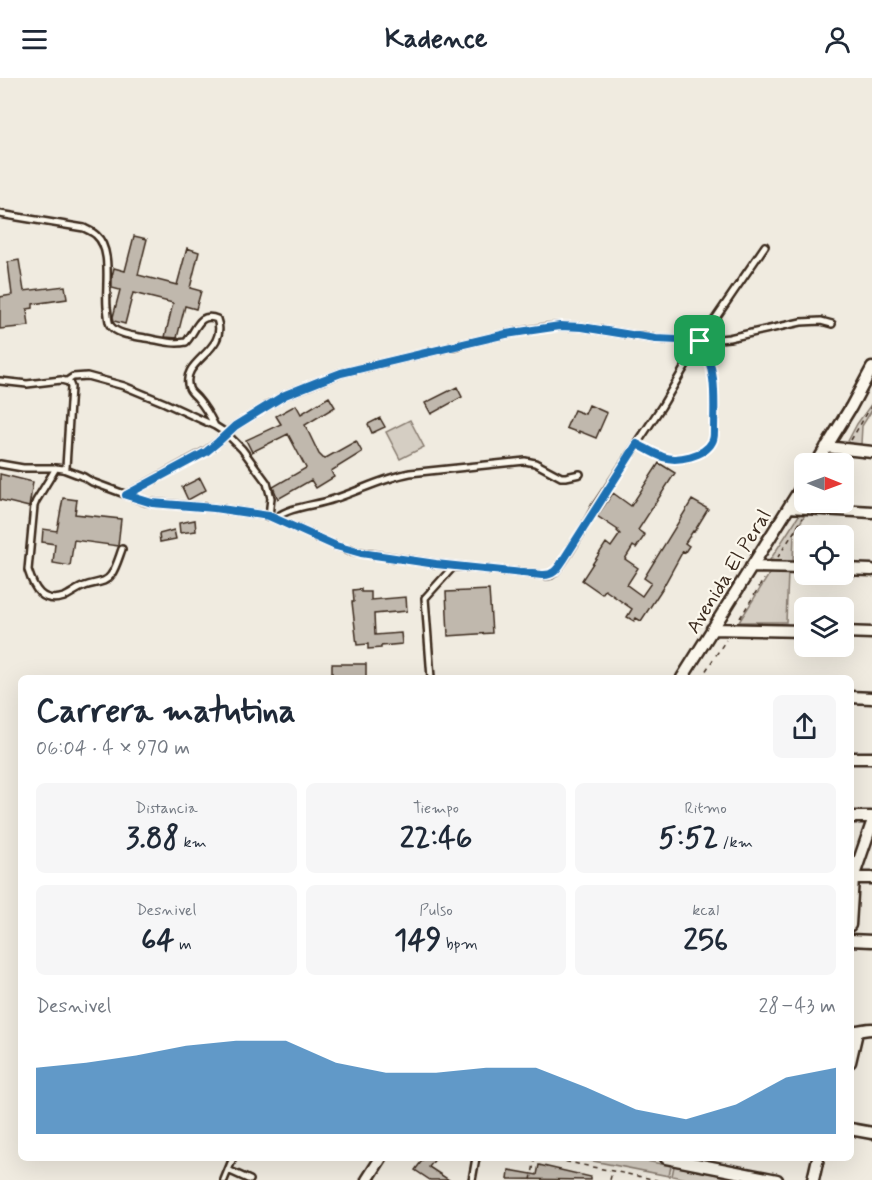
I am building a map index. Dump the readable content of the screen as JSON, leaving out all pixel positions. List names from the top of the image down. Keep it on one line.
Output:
{"streets":{"street":["Avenida El Peral"]},"north":"right","page":{"header":"Kadence","heading":["Carrera matutina","06:04 · 4 × 970 m"],"stats":[["Distancia","3.88 km"],["Tiempo","22:46"],["Ritmo","5:52 /km"],["Desnivel","64 m"],["Pulso","149 bpm"],["kcal","256"]],"chart":["Desnivel","28–43 m"]}}
